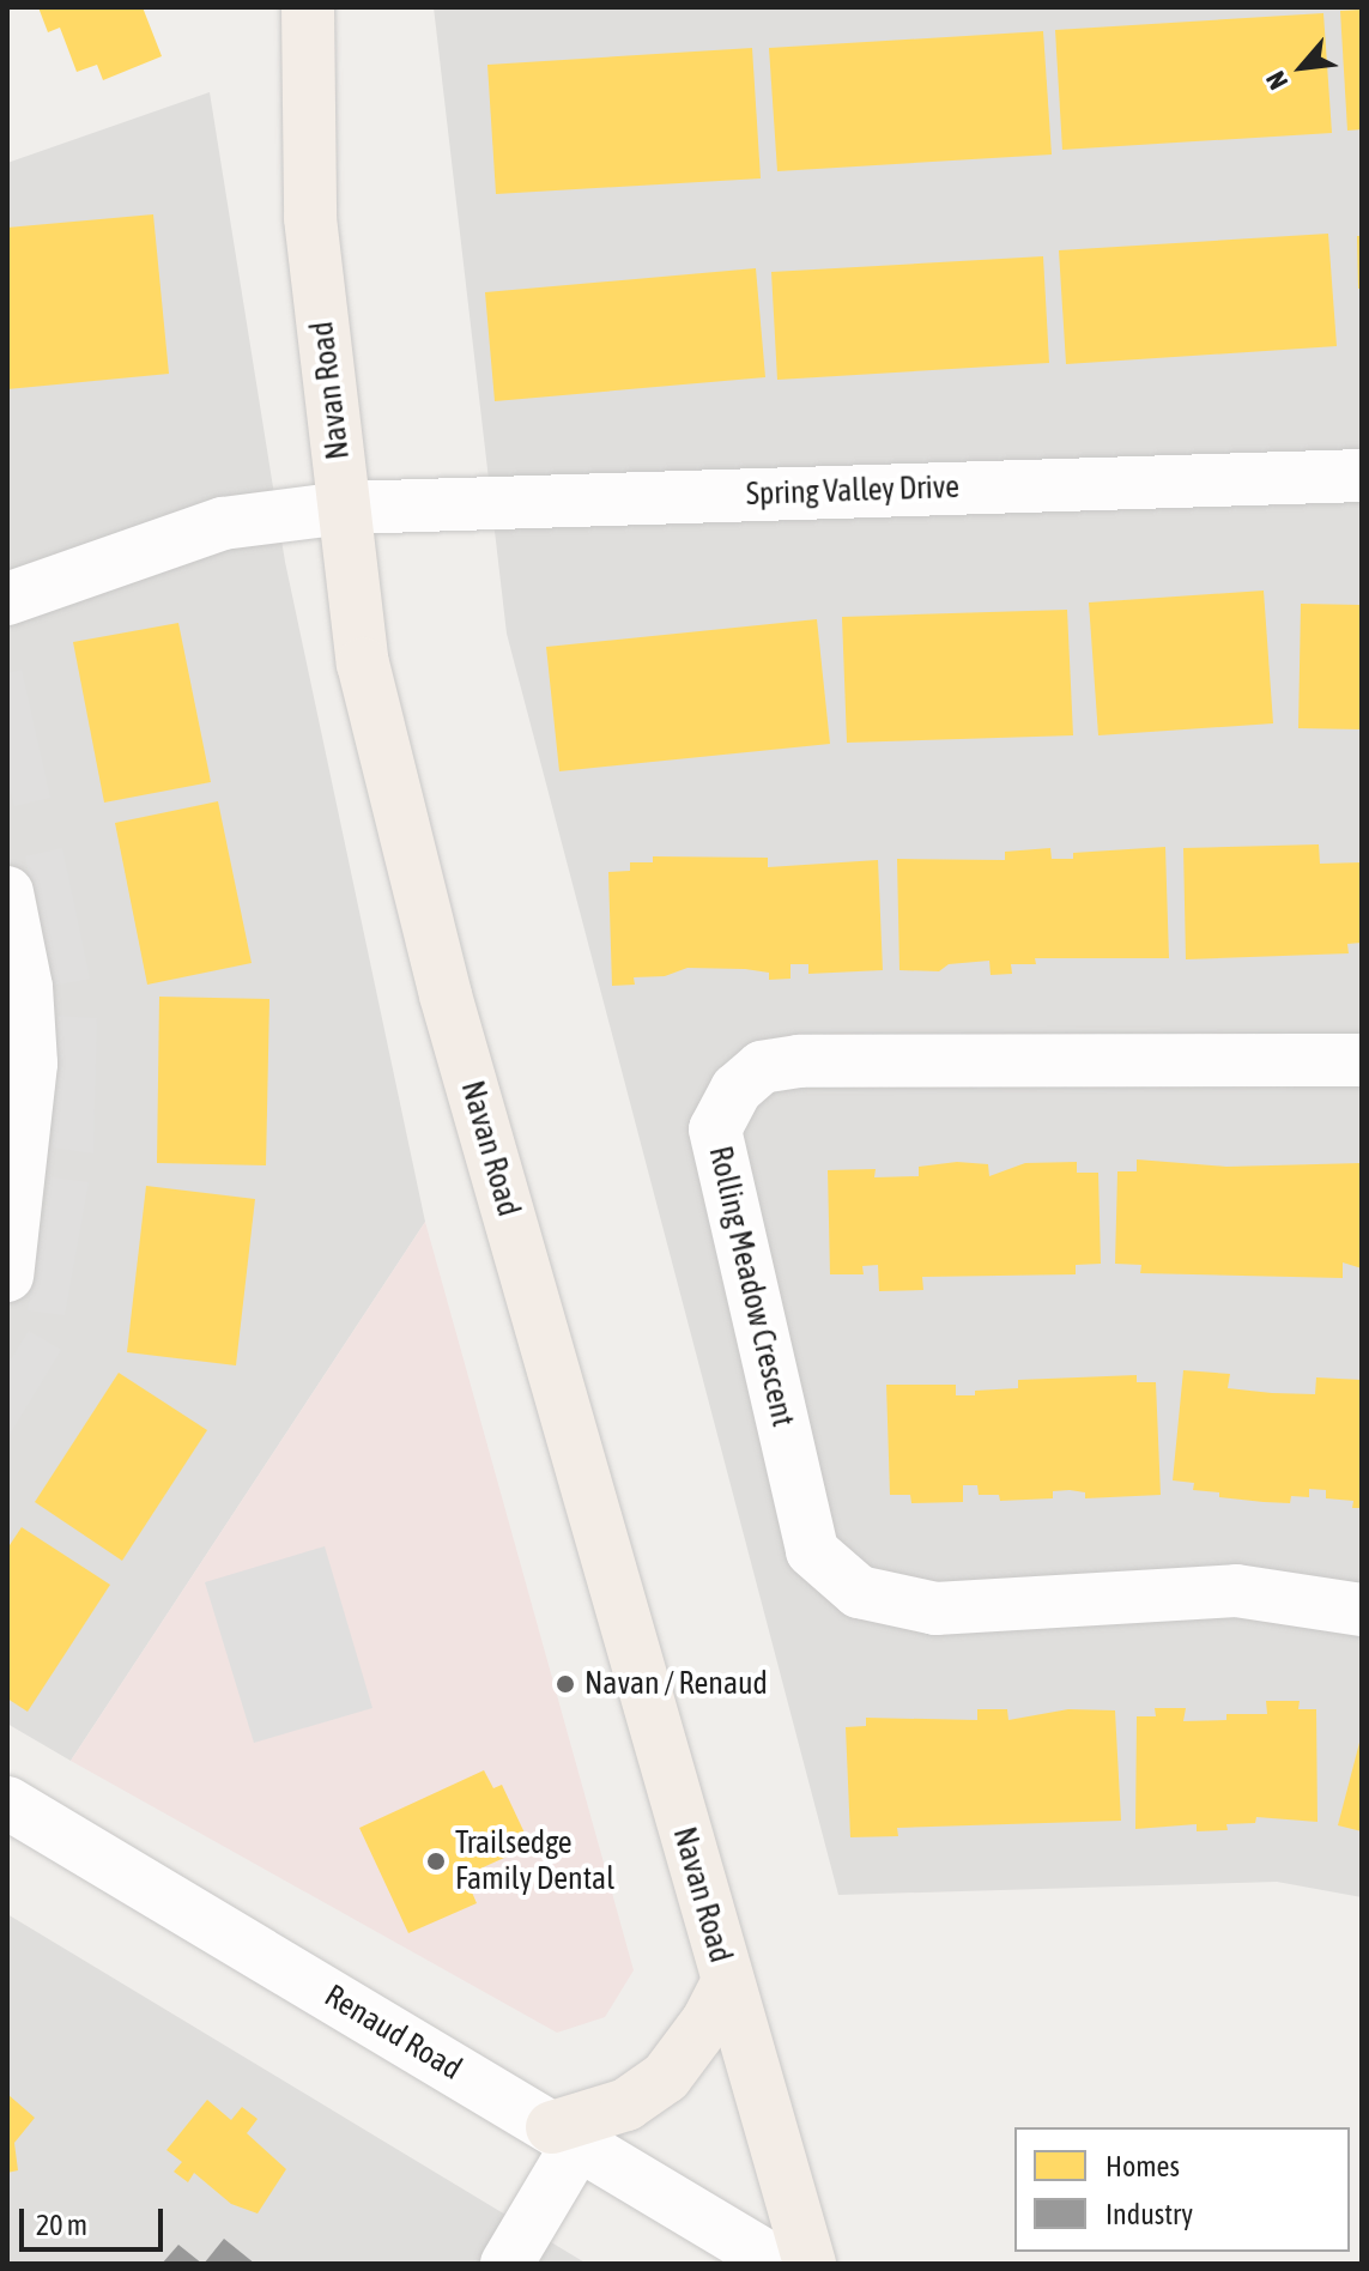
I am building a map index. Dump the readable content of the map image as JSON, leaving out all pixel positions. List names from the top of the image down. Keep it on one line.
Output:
{"streets":{"main road":["Navan Road"],"street":["Spring Valley Drive","Rolling Meadow Crescent","Renaud Road"]},"crossings":[["Navan Road","Spring Valley Drive"]],"places":["Navan / Renaud","Trailsedge Family Dental"],"legend":["Homes","Industry"],"scale_bar":"20 m","north":"bottom left"}
